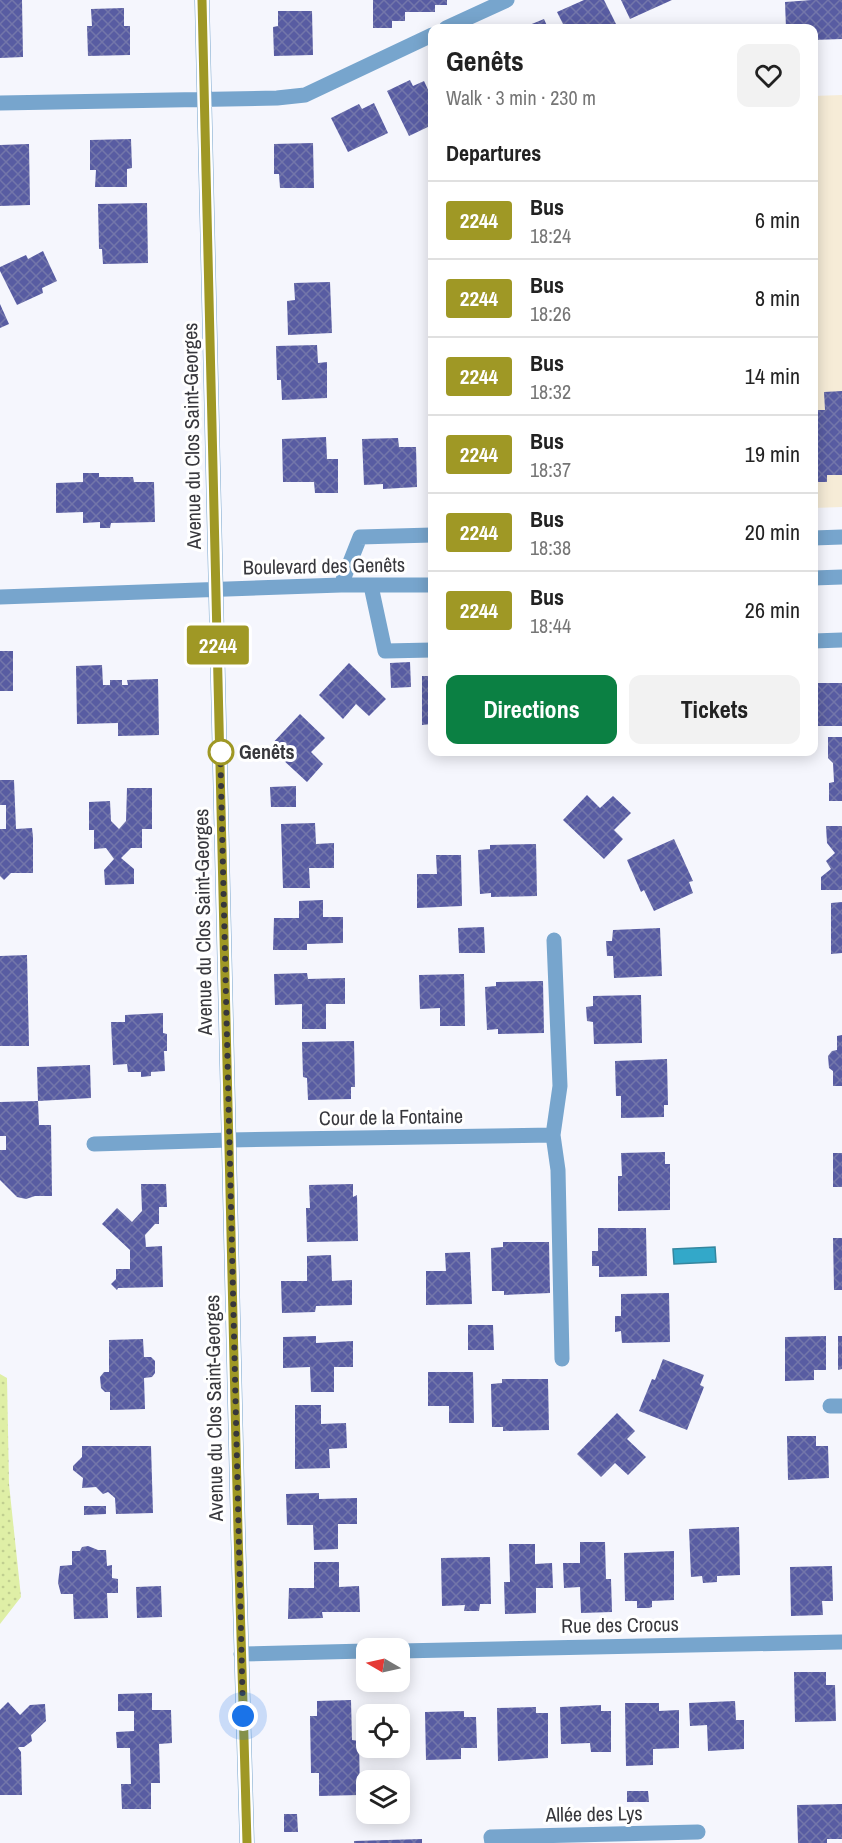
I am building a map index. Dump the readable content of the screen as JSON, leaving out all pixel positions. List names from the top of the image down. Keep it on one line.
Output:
{"streets":{"street":["Avenue du Clos Saint-Georges","Boulevard des Genêts","Cour de la Fontaine","Rue des Crocus","Allée des Lys"]},"crossings":[["Avenue du Clos Saint-Georges","Boulevard des Genêts"],["Avenue du Clos Saint-Georges","Cour de la Fontaine"]],"places":["Genêts"],"lines":["bus line 2244"],"north":"left","page":{"on_map":"2244","heading":[["Genêts","Walk · 3 min · 230 m"],"Departures"],"list":[{"mark":"2244","name":"Bus","note":"18:24","value":"6 min"},{"mark":"2244","name":"Bus","note":"18:26","value":"8 min"},{"mark":"2244","name":"Bus","note":"18:32","value":"14 min"},{"mark":"2244","name":"Bus","note":"18:37","value":"19 min"},{"mark":"2244","name":"Bus","note":"18:38","value":"20 min"},{"mark":"2244","name":"Bus","note":"18:44","value":"26 min"}],"buttons":["Directions","Tickets"]}}
